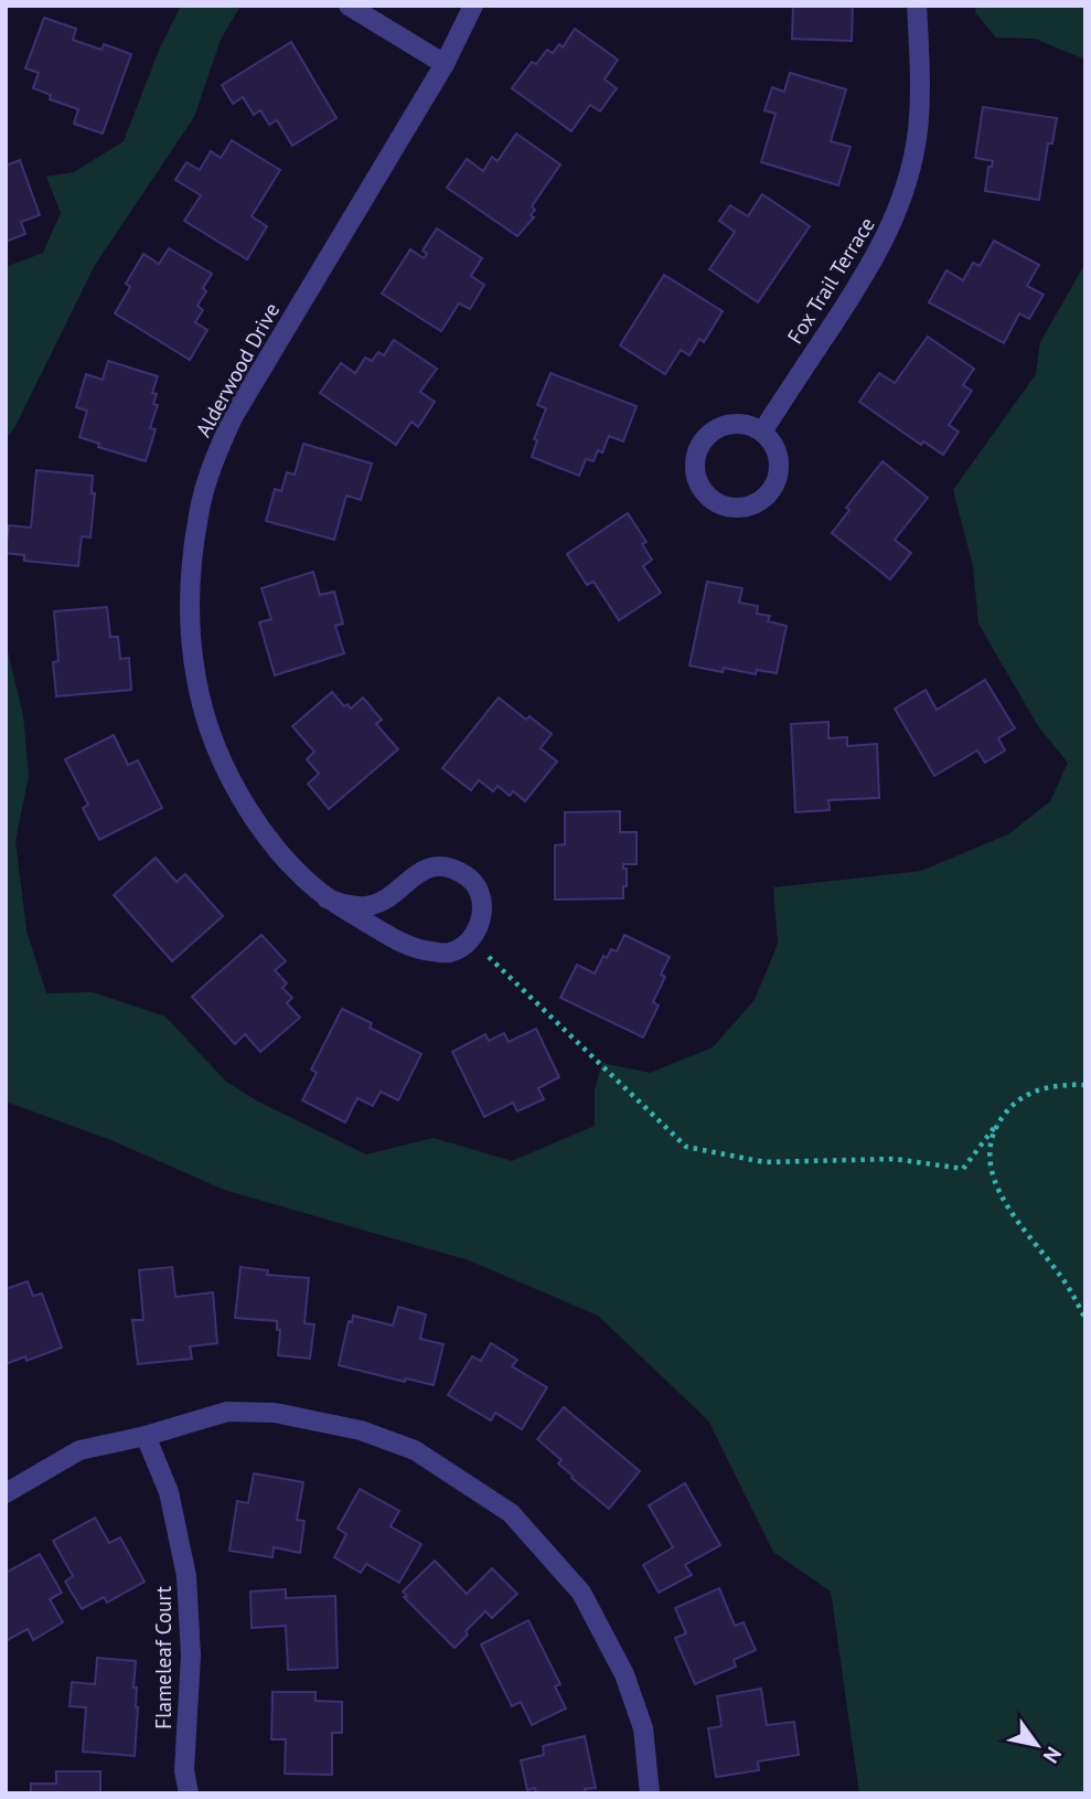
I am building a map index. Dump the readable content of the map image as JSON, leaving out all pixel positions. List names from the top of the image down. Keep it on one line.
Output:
{"streets":{"street":["Fox Trail Terrace","Alderwood Drive","Flameleaf Court"]},"north":"bottom right"}
